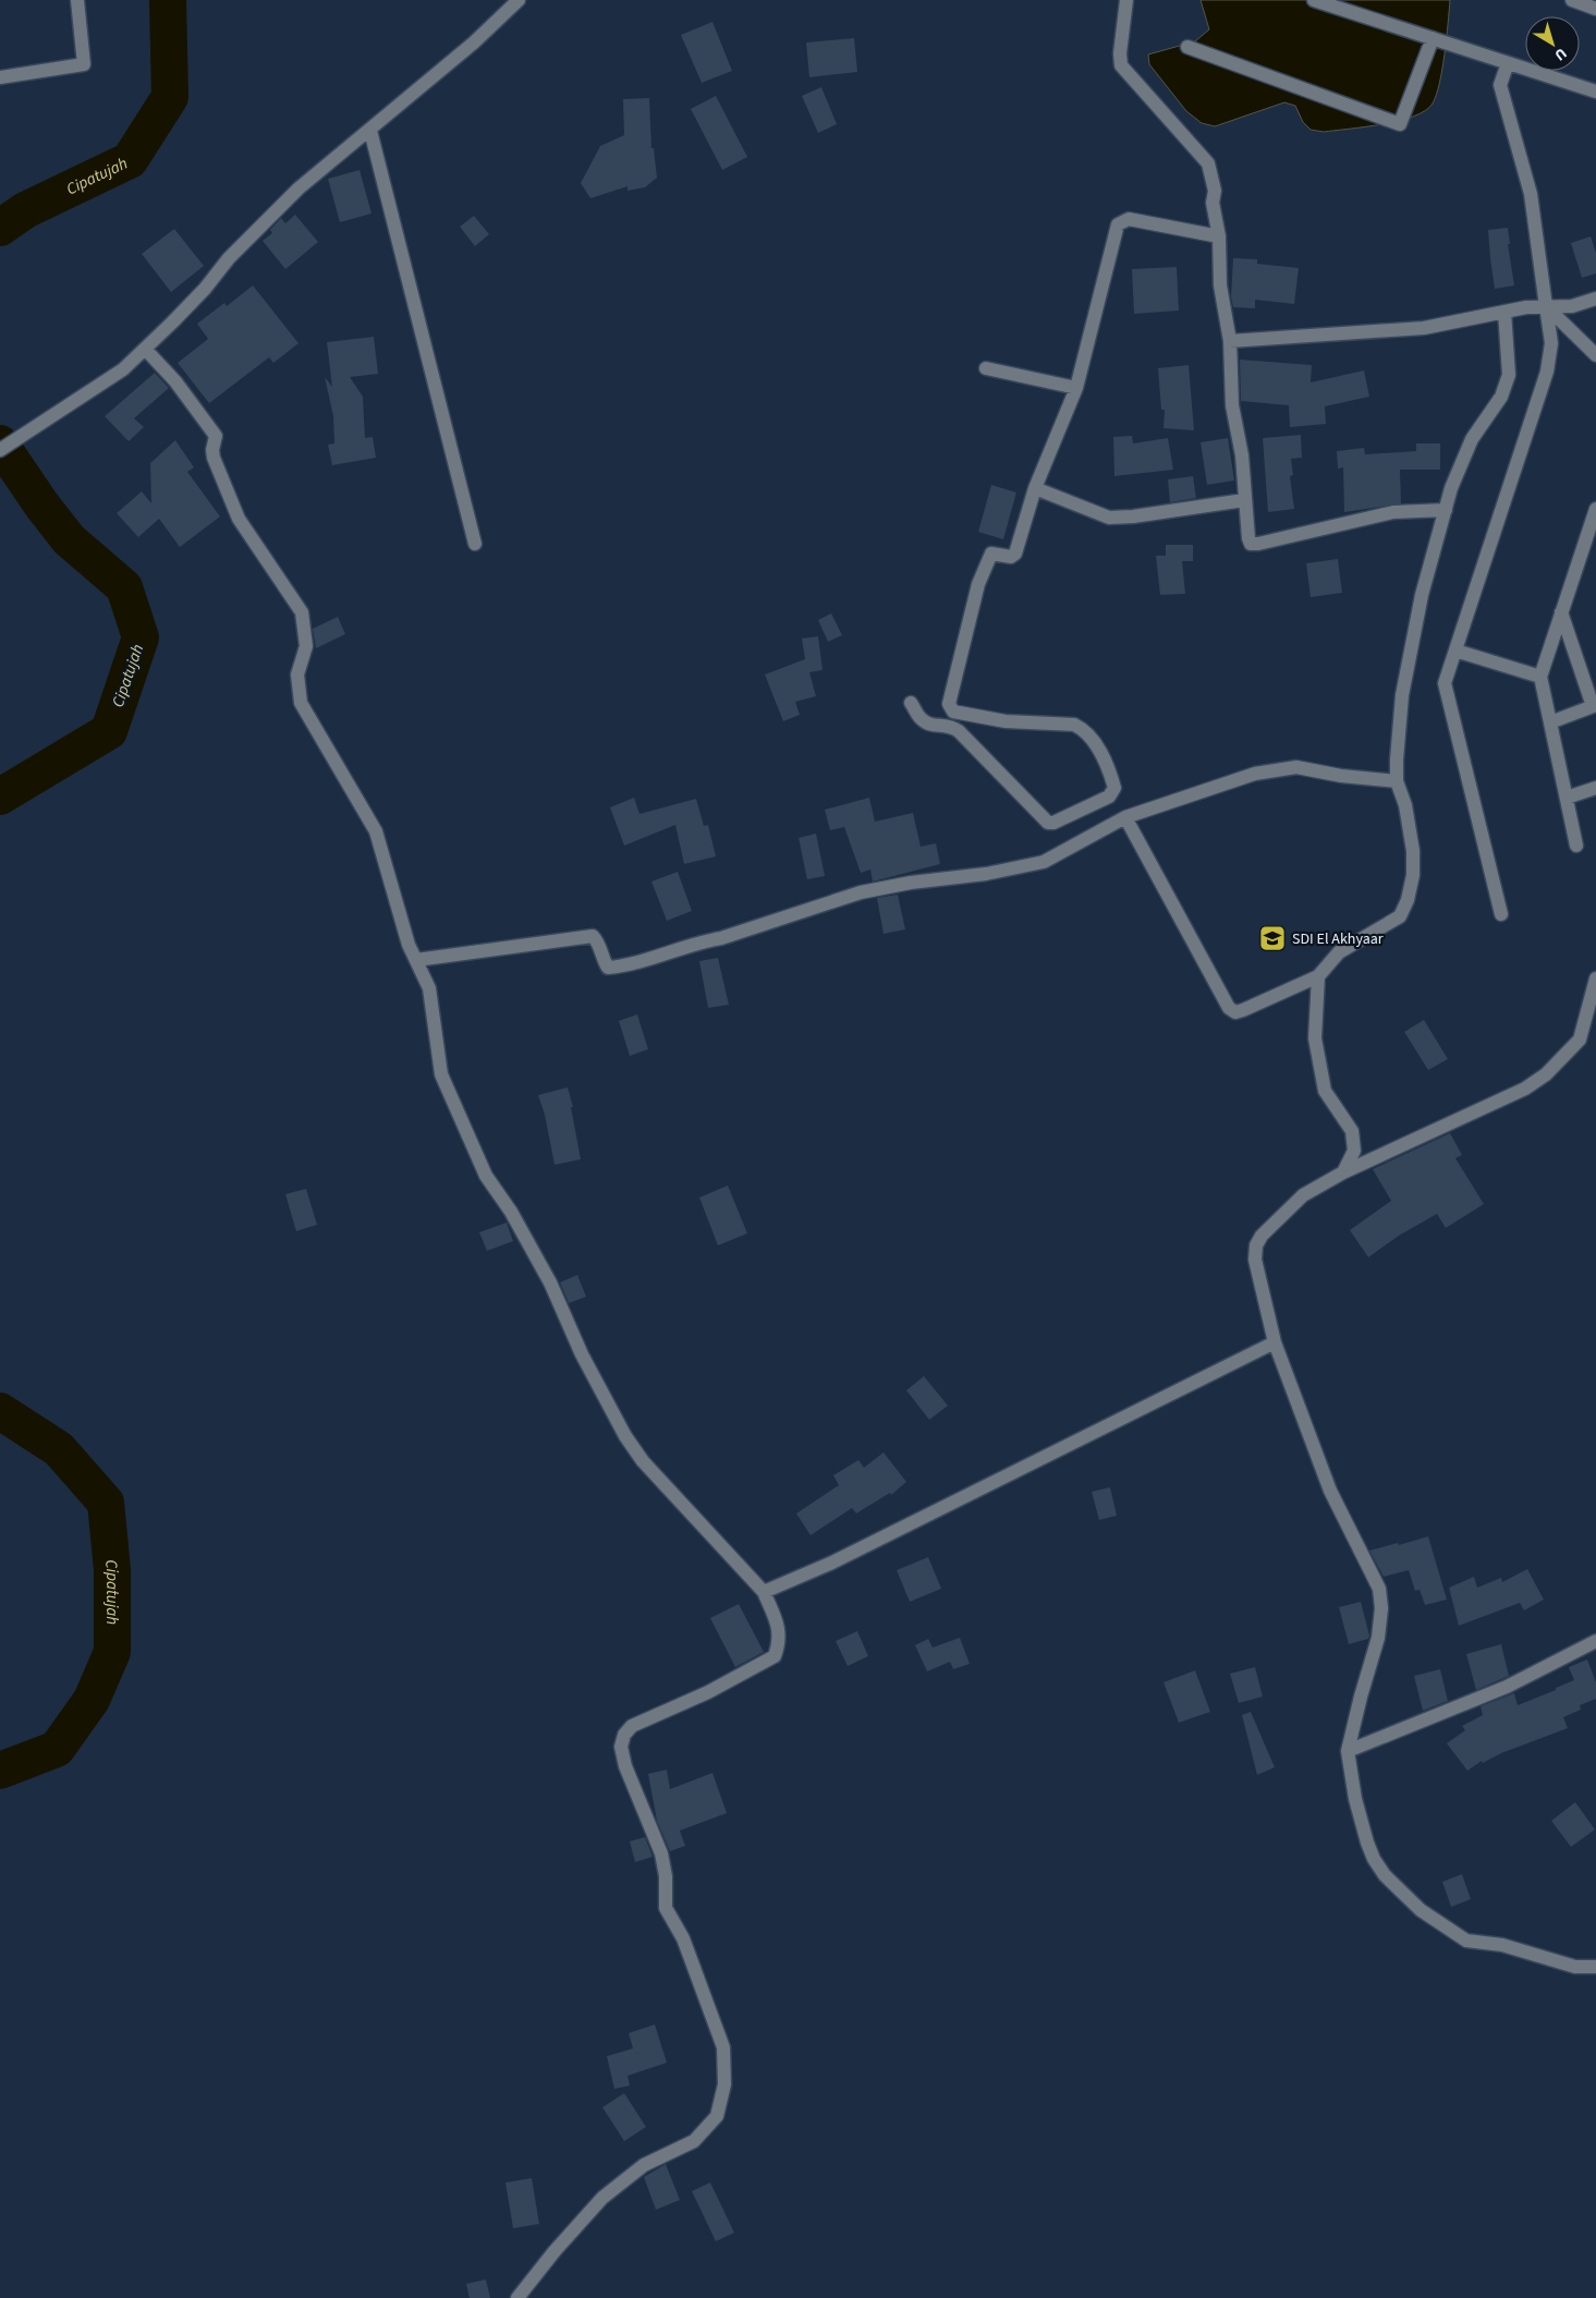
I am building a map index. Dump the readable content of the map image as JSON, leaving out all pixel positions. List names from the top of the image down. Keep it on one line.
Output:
{"water":["Cipatujah"],"places":{"school or university":["SDI El Akhyaar"]},"north":"bottom right"}
